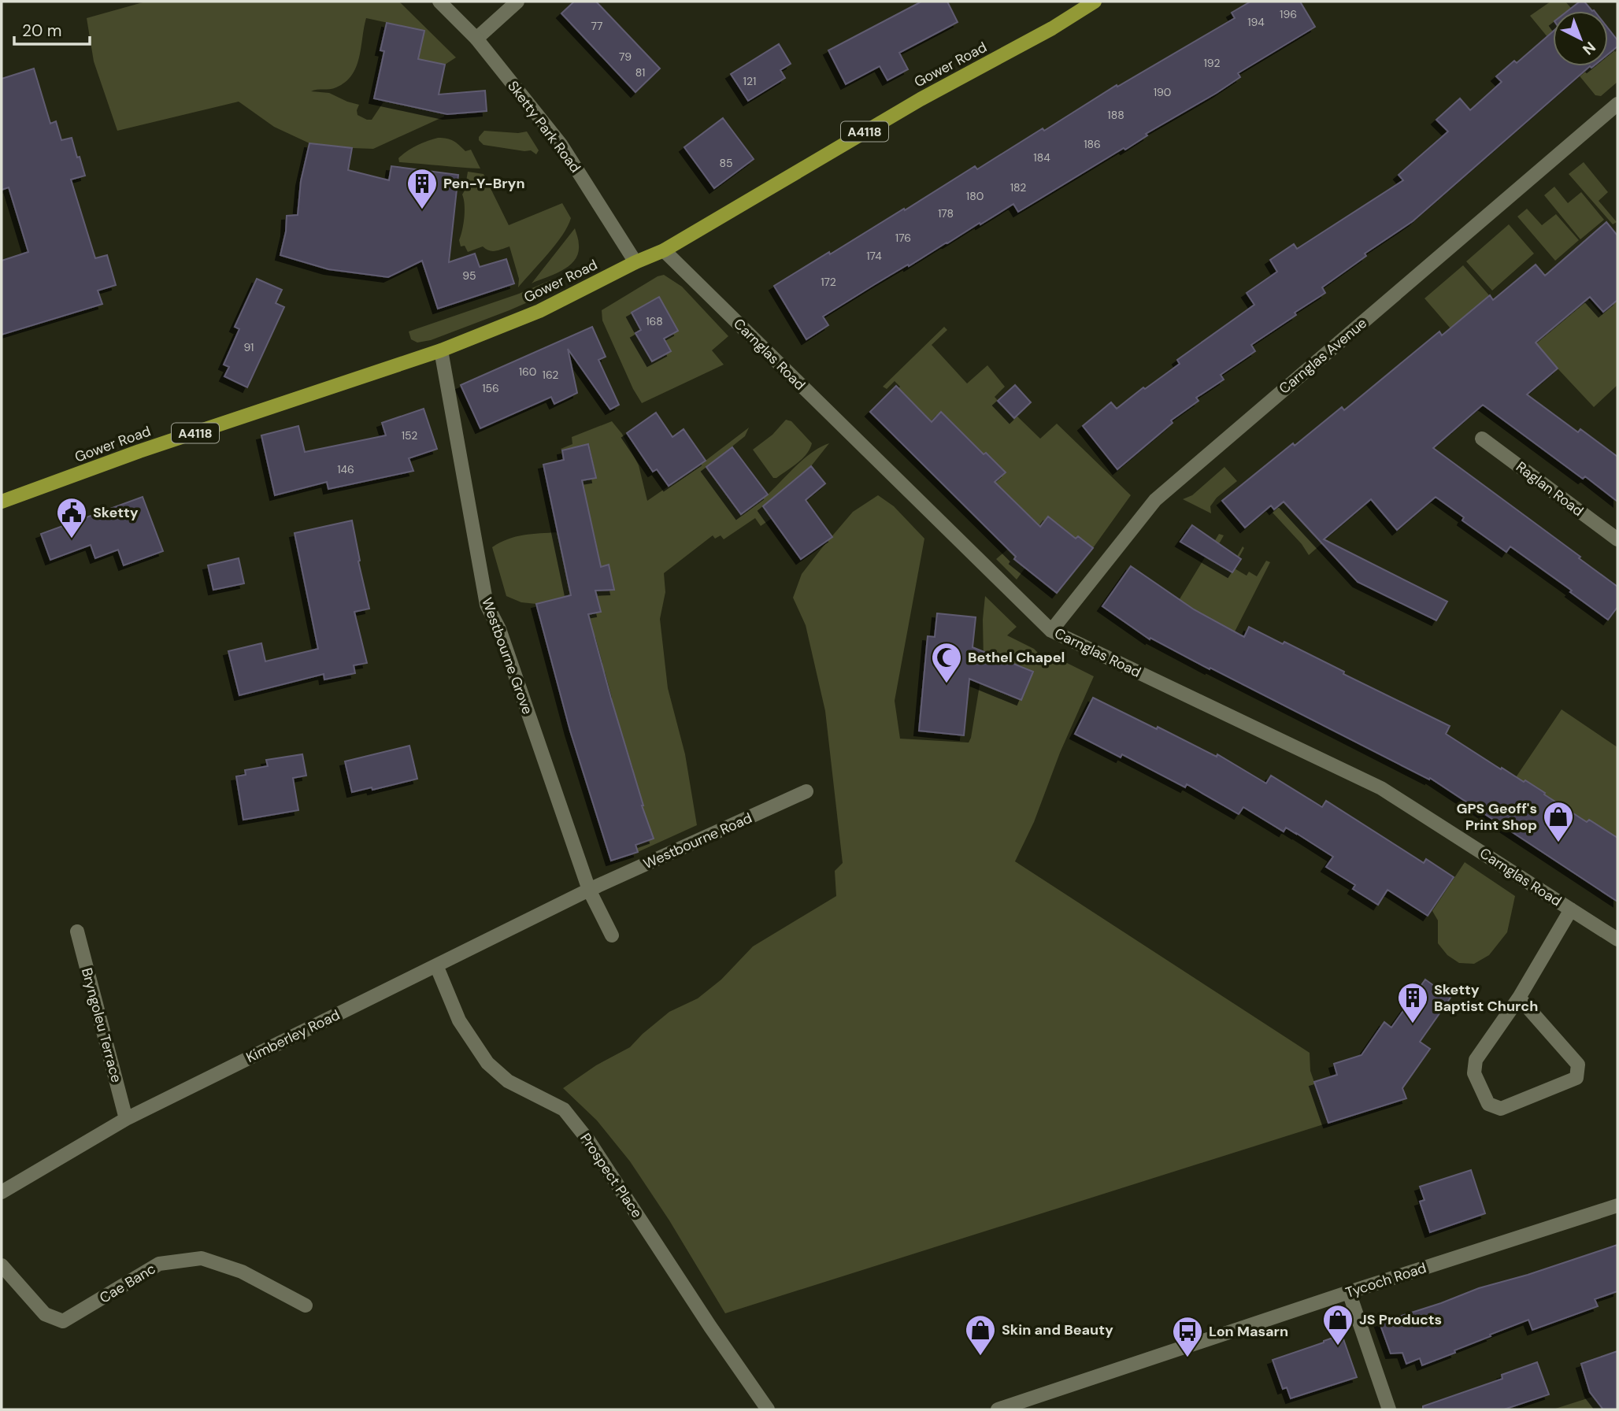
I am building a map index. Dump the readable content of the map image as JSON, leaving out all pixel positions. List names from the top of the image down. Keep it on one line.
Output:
{"streets":{"main road":["Gower Road","A4118"],"street":["Sketty Park Road","Carnglas Road","Carnglas Avenue","Raglan Road","Westbourne Grove","Westbourne Road","Bryngoleu Terrace","Kimberley Road","Prospect Place","Tycoch Road","Cae Banc"]},"crossings":[["Gower Road","Sketty Park Road"],["Gower Road","Carnglas Road"],["Gower Road","Westbourne Grove"],["Carnglas Road","Carnglas Avenue"],["Westbourne Grove","Westbourne Road"],["Westbourne Grove","Kimberley Road"],["Westbourne Road","Kimberley Road"],["Bryngoleu Terrace","Kimberley Road"],["Kimberley Road","Prospect Place"]],"places":{"building":["Pen-Y-Bryn","Sketty Baptist Church"],"public building":["Sketty"],"mosque":["Bethel Chapel"],"shop":["GPS Geoff's Print Shop","JS Products","Skin and Beauty"],"bus stop":["Lon Masarn"]},"house_numbers":["196","194","77","79","192","81","121","190","188","186","184","85","182","180","178","176","174","95","172","168","91","160","162","156","152","146"],"scale_bar":"20 m","north":"bottom right"}
